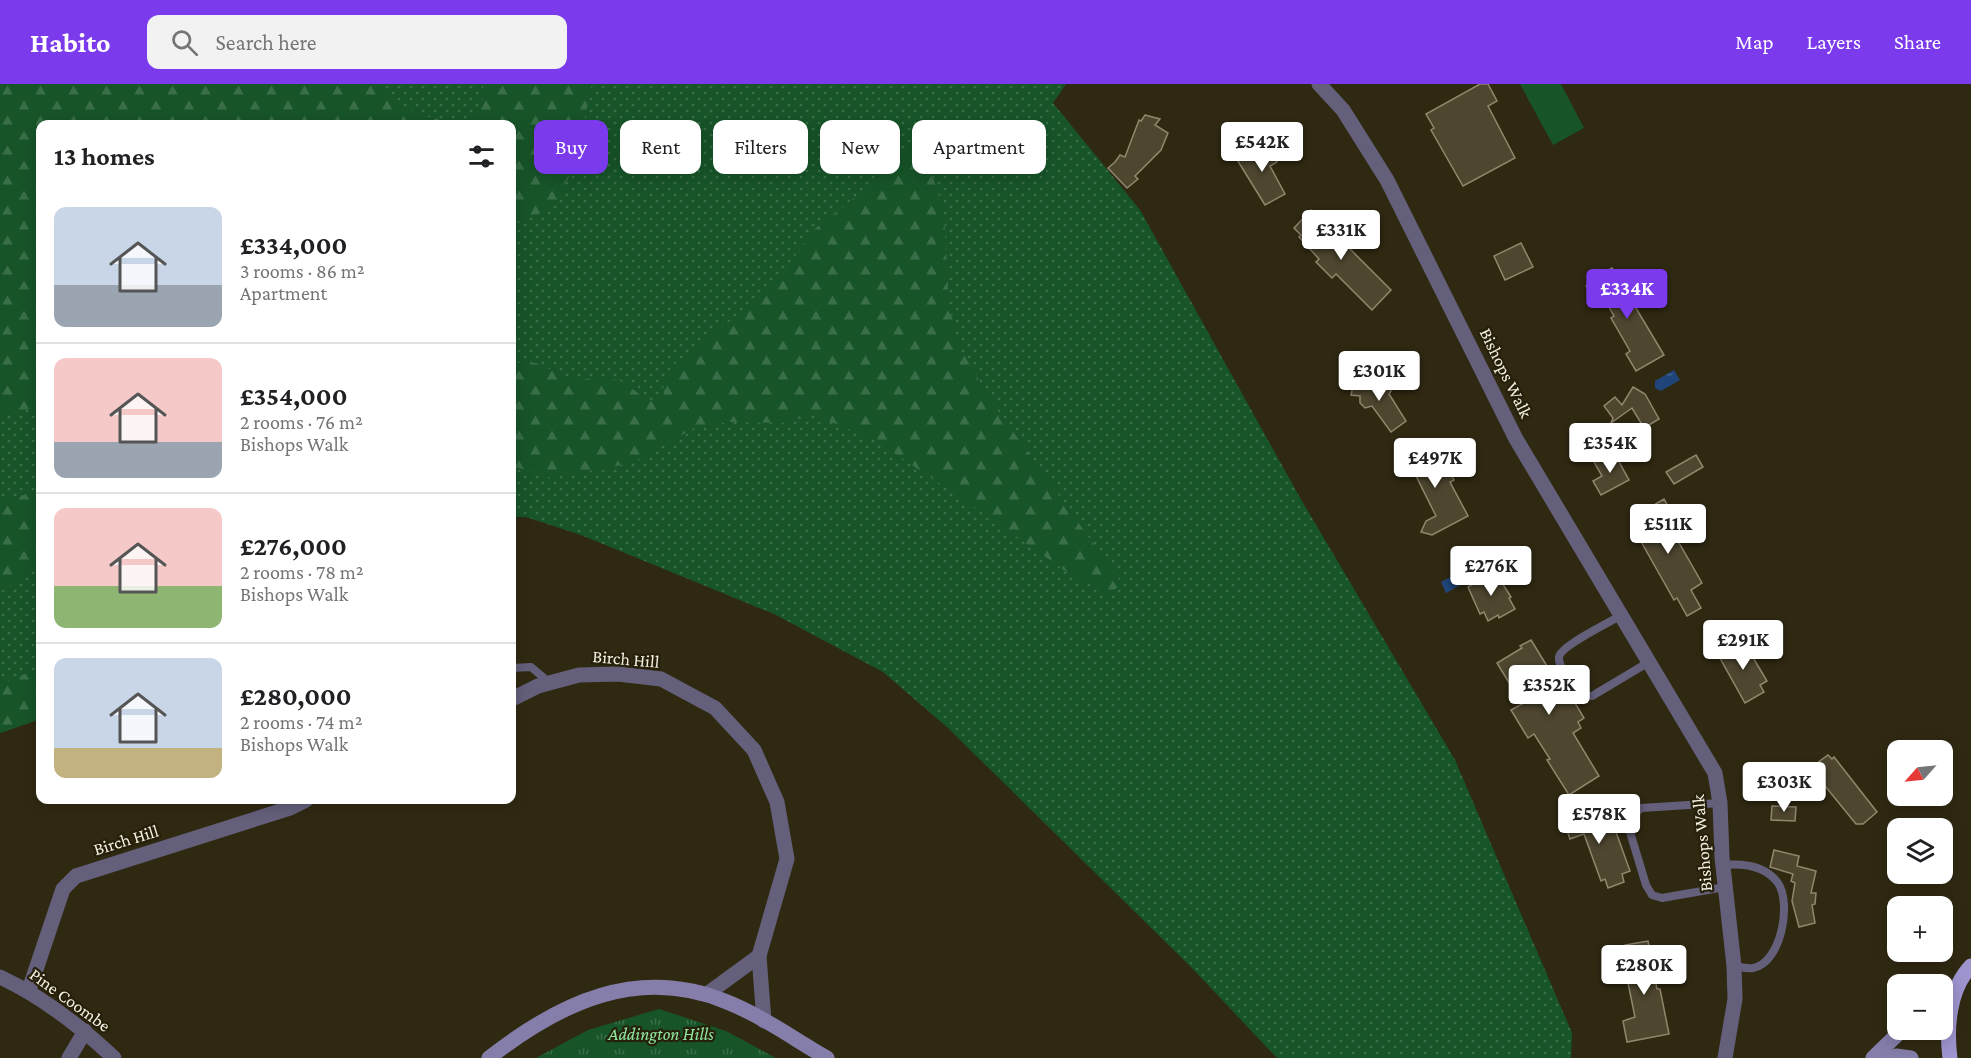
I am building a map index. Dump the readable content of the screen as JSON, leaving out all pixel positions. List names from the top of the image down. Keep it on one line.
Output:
{"streets":{"street":["Bishops Walk","Birch Hill","Pine Coombe"]},"crossings":[["Birch Hill","Pine Coombe"]],"parks":["Addington Hills"],"north":"bottom left","page":{"header":"Habito","search":"Search here","nav":["Map","Layers","Share"],"chip":["Buy","Rent","Filters","New","Apartment"],"heading":"13 homes","price":["£542K","£331K","£334K","£301K","£354K","£497K","£511K","£276K","£291K","£352K","£303K","£578K","£280K"],"list":[{"name":"£334,000","note":"3 rooms · 86 m² · Apartment"},{"name":"£354,000","note":"2 rooms · 76 m² · Bishops Walk"},{"name":"£276,000","note":"2 rooms · 78 m² · Bishops Walk"},{"name":"£280,000","note":"2 rooms · 74 m² · Bishops Walk"}],"map_buttons":["+","−"]}}
